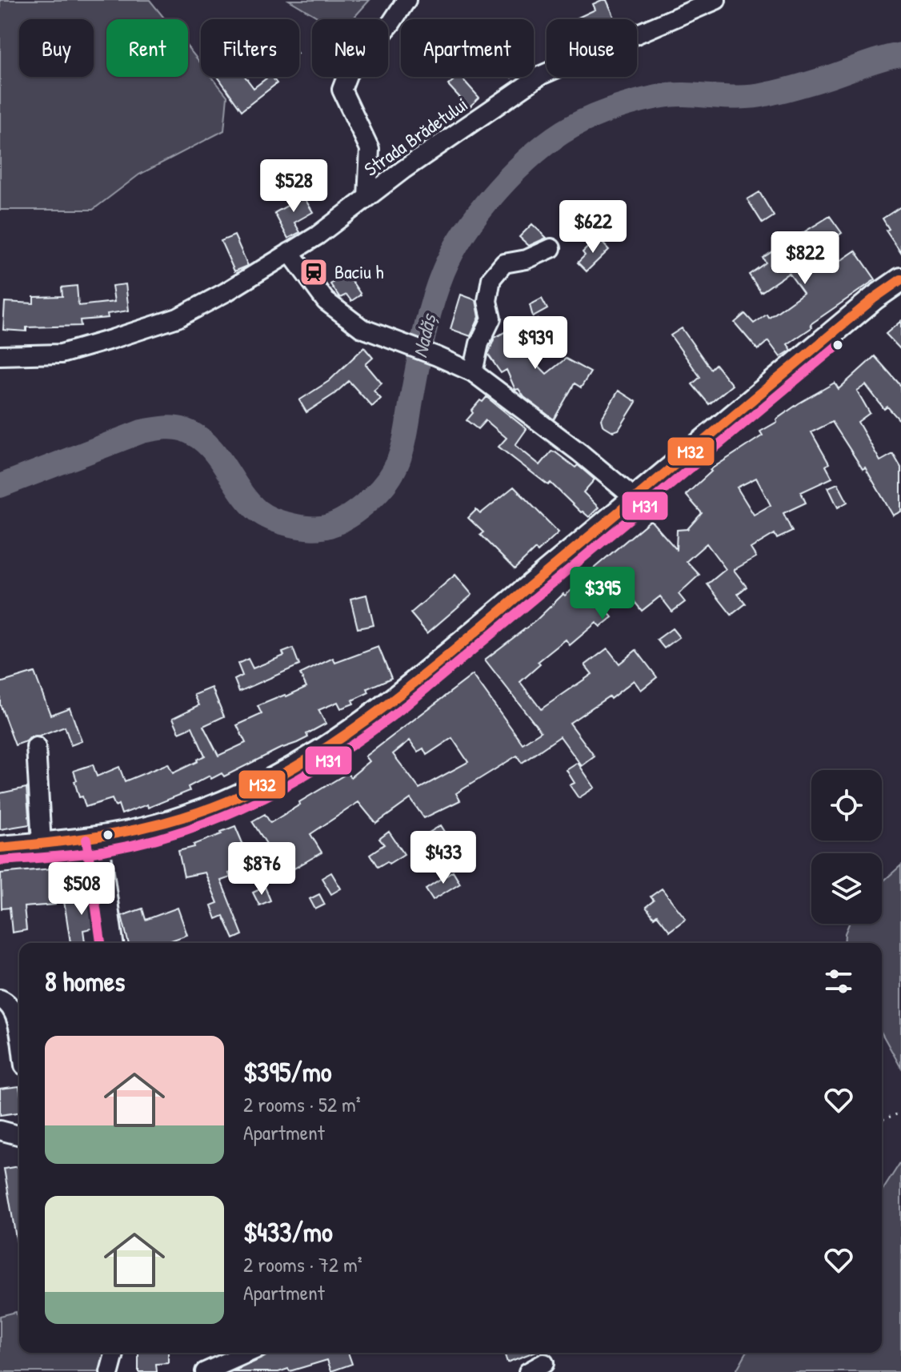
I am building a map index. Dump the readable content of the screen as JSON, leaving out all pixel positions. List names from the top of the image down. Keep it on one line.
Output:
{"streets":{"street":["Strada Brădetului"]},"water":["Nadăș"],"places":{"station":["Baciu h"]},"lines":["transit line M32","transit line M31"],"page":{"chip":["Buy","Rent","Filters","New","Apartment","House"],"price":["$528","$622","$822","$939","$395","$433","$876","$508"],"heading":"8 homes","list":[{"name":"$395/mo","note":"2 rooms · 52 m² · Apartment"},{"name":"$433/mo","note":"2 rooms · 72 m² · Apartment"}]}}
